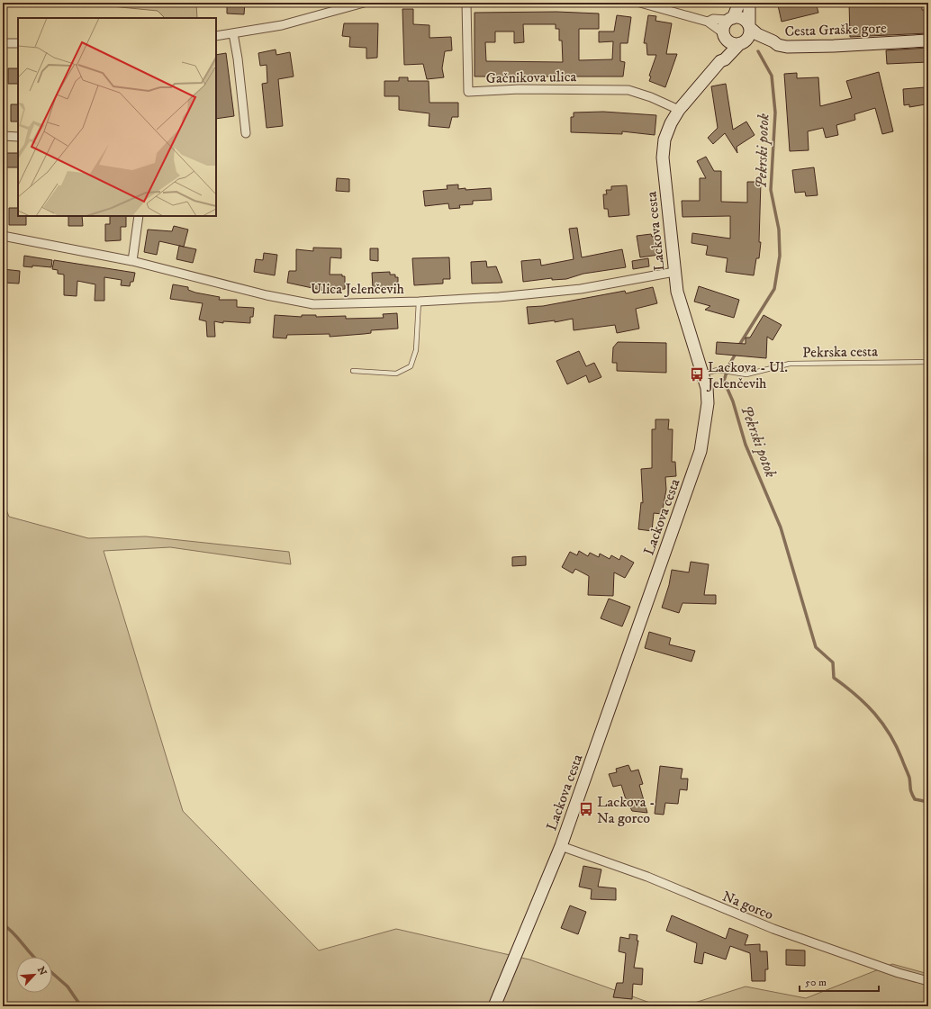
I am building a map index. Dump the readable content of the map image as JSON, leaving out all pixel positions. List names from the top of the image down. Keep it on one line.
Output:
{"streets":{"street":["Cesta Graške gore","Gačnikova ulica","Lackova cesta","Ulica Jelenčevih","Na gorco"],"lane":["Pekrska cesta"]},"crossings":[["Cesta Graške gore","Lackova cesta"],["Gačnikova ulica","Lackova cesta"],["Lackova cesta","Ulica Jelenčevih"],["Lackova cesta","Pekrska cesta"],["Lackova cesta","Na gorco"]],"water":["Pekrski potok"],"places":{"bus stop":["Lackova - Ul. Jelenčevih","Lackova - Na gorco"]},"scale_bar":"50 m","north":"top right"}
